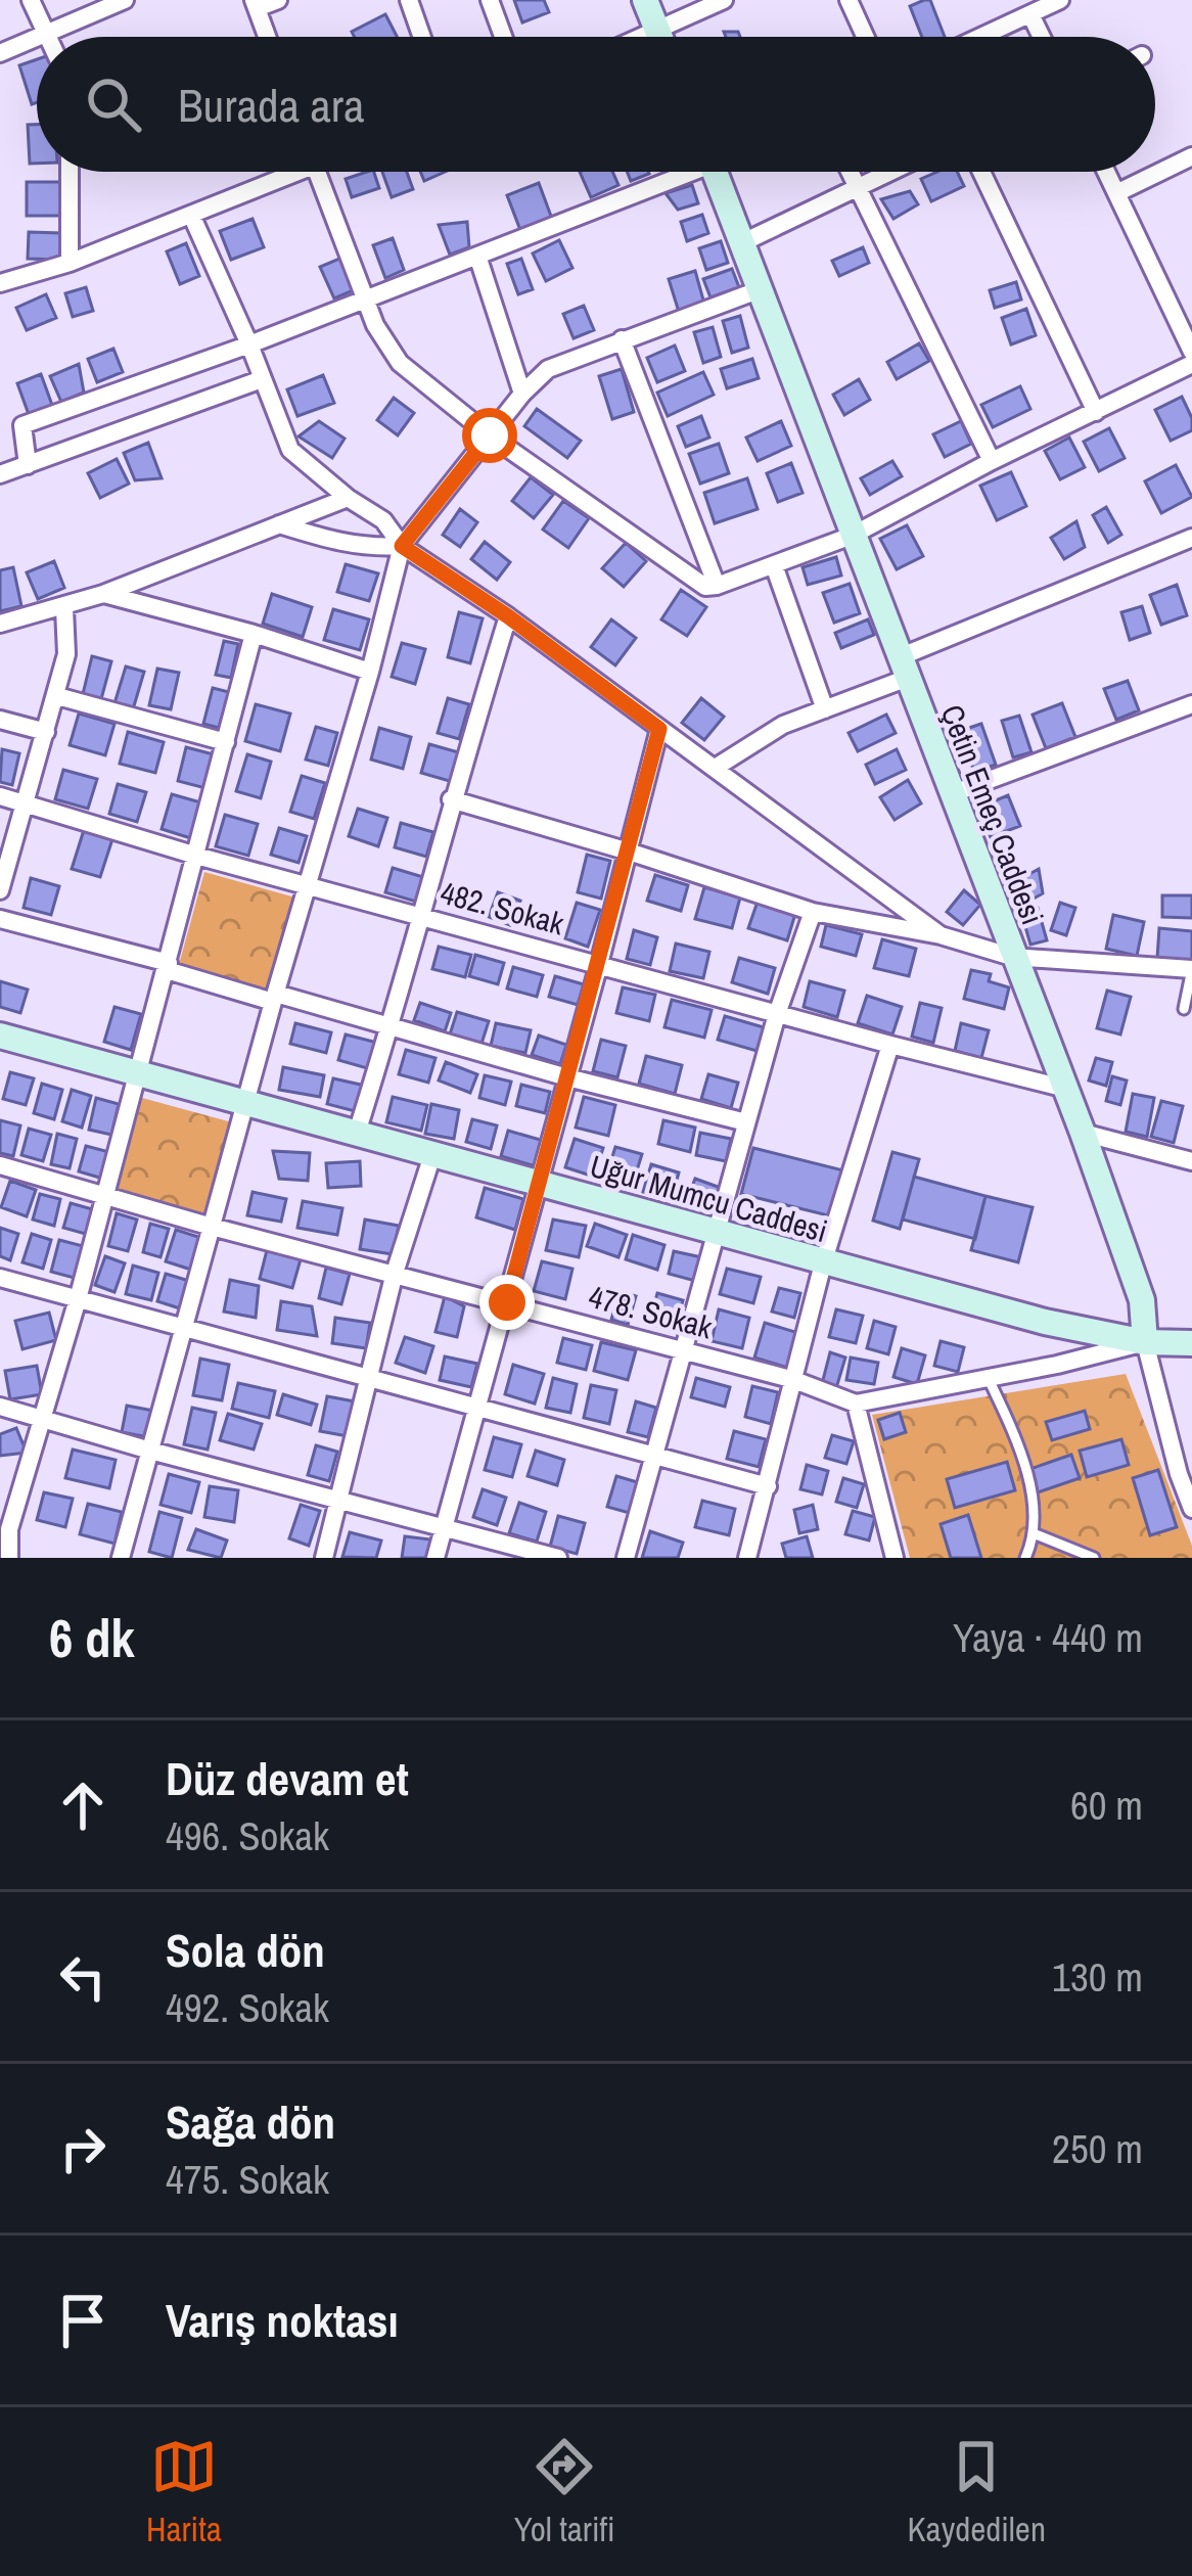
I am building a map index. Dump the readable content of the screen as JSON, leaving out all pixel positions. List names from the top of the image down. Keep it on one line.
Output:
{"streets":{"street":["Çetin Emeç Caddesi","482. Sokak","Uğur Mumcu Caddesi","478. Sokak"]},"crossings":[["Çetin Emeç Caddesi","482. Sokak"],["Çetin Emeç Caddesi","Uğur Mumcu Caddesi"]],"page":{"search":"Burada ara","heading":["6 dk","Yaya · 440 m"],"list":[["Düz devam et","496. Sokak","60 m"],["Sola dön","492. Sokak","130 m"],["Sağa dön","475. Sokak","250 m"],"Varış noktası"],"nav":["Harita","Yol tarifi","Kaydedilen"]}}
